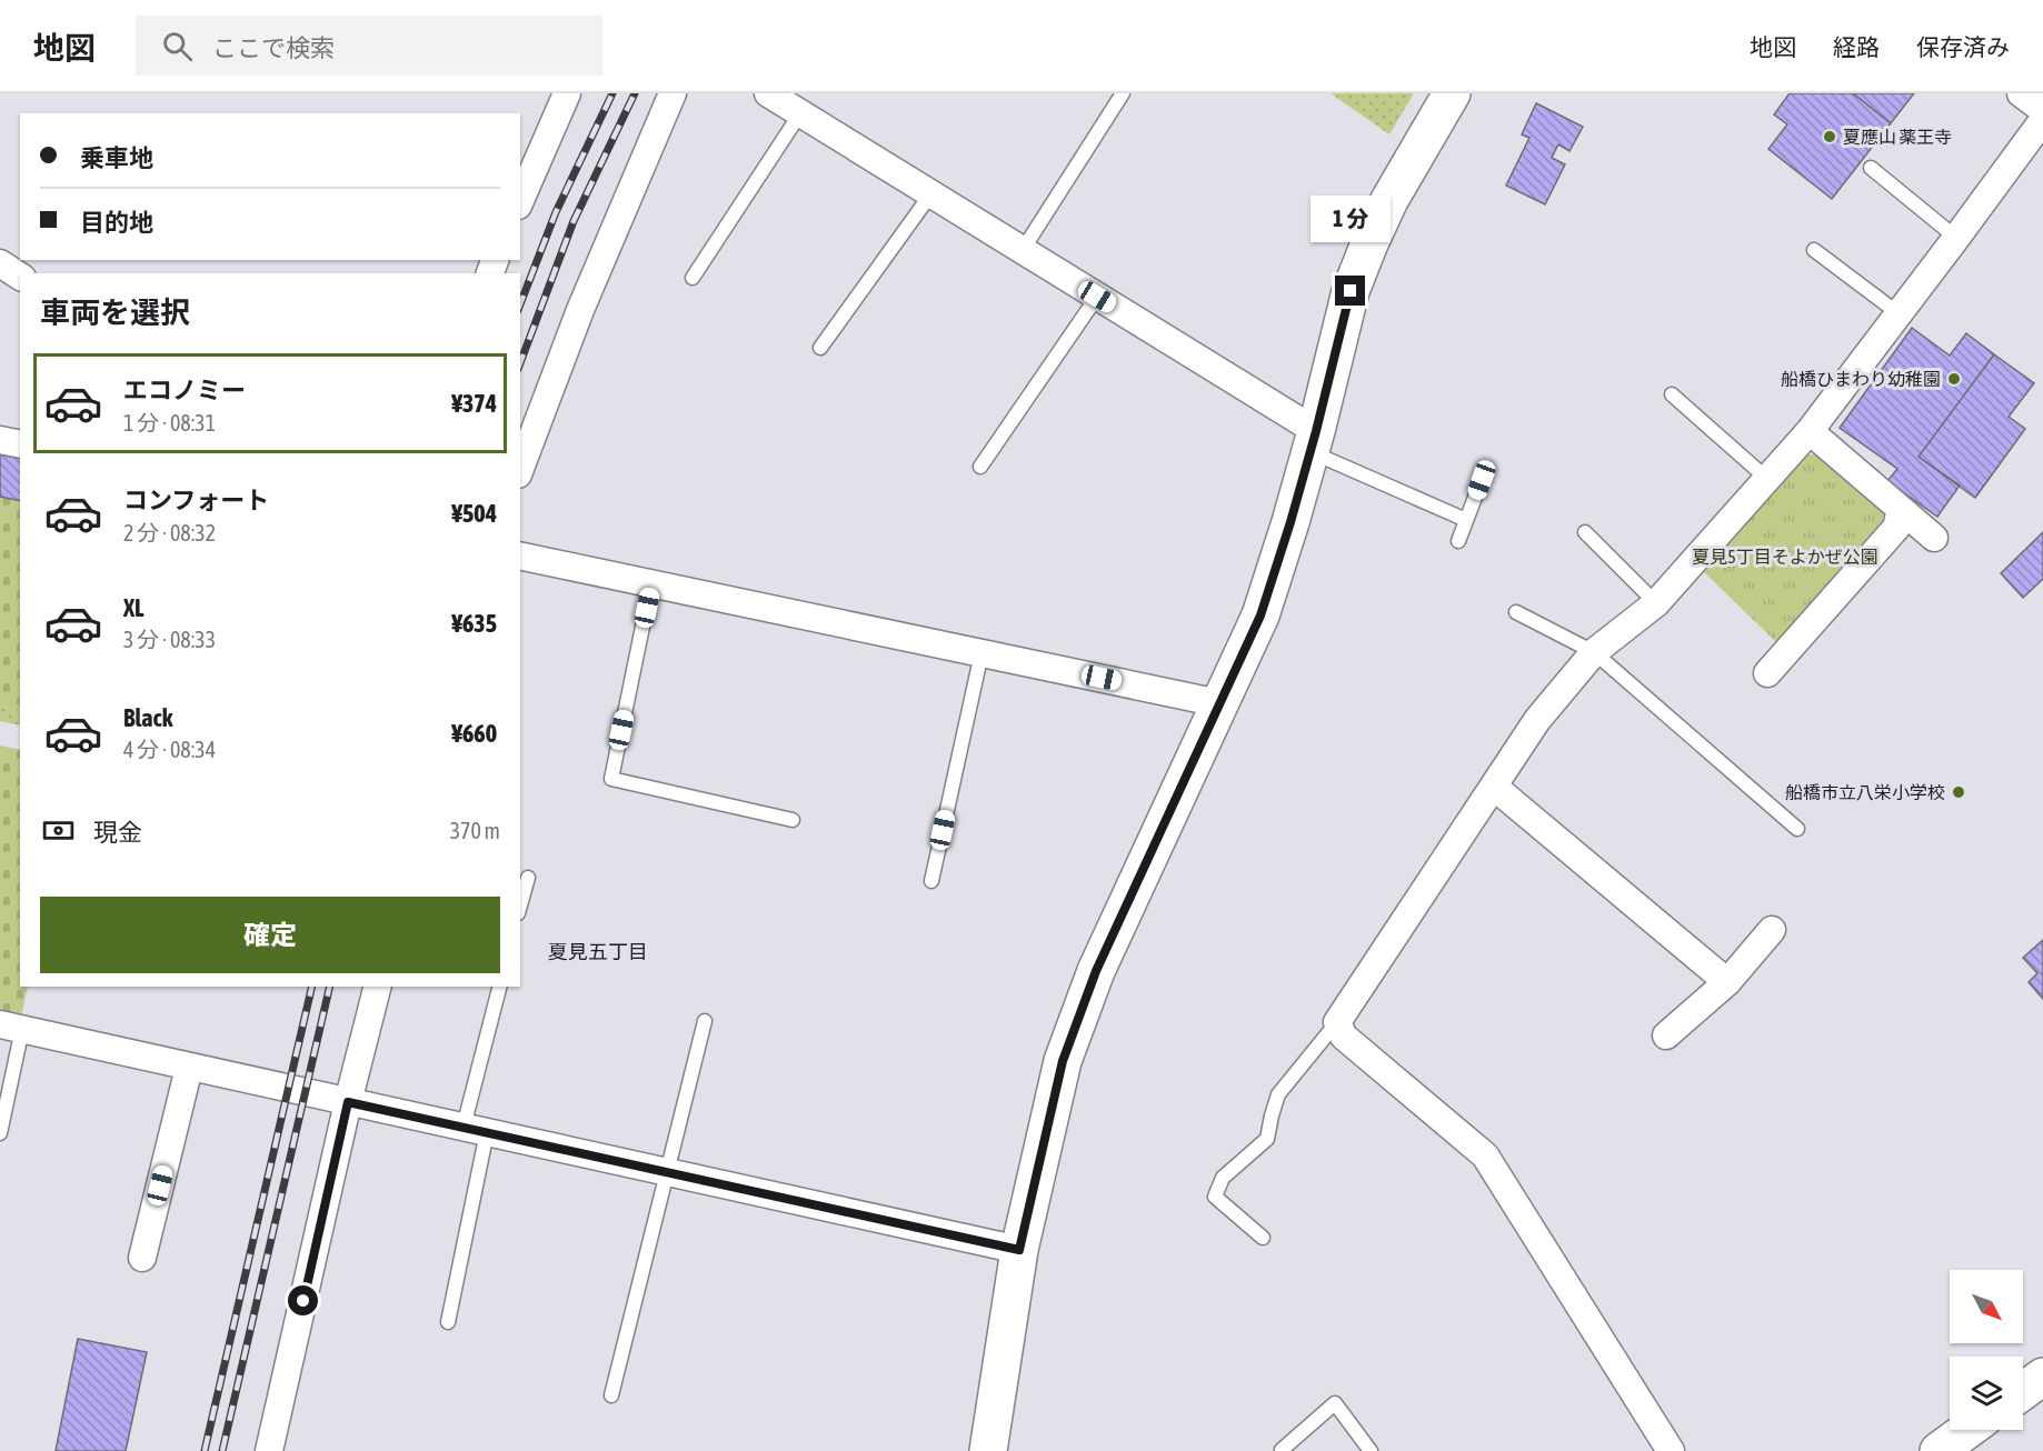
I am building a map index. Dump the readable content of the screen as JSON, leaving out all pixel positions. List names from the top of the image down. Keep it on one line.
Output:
{"districts":["夏見五丁目"],"parks":["夏見5丁目そよかぜ公園"],"places":["夏應山 薬王寺","船橋ひまわり幼稚園","船橋市立八栄小学校"],"north":"bottom right","page":{"header":"地図","search":"ここで検索","nav":["地図","経路","保存済み"],"banner":["乗車地","目的地"],"bubble":"1 分","heading":"車両を選択","list":[{"name":"エコノミー","note":"1 分 · 08:31","value":"¥374"},{"name":"コンフォート","note":"2 分 · 08:32","value":"¥504"},{"name":"XL","note":"3 分 · 08:33","value":"¥635"},{"name":"Black","note":"4 分 · 08:34","value":"¥660"}],"pay":["現金","370 m"],"buttons":"確定"}}
